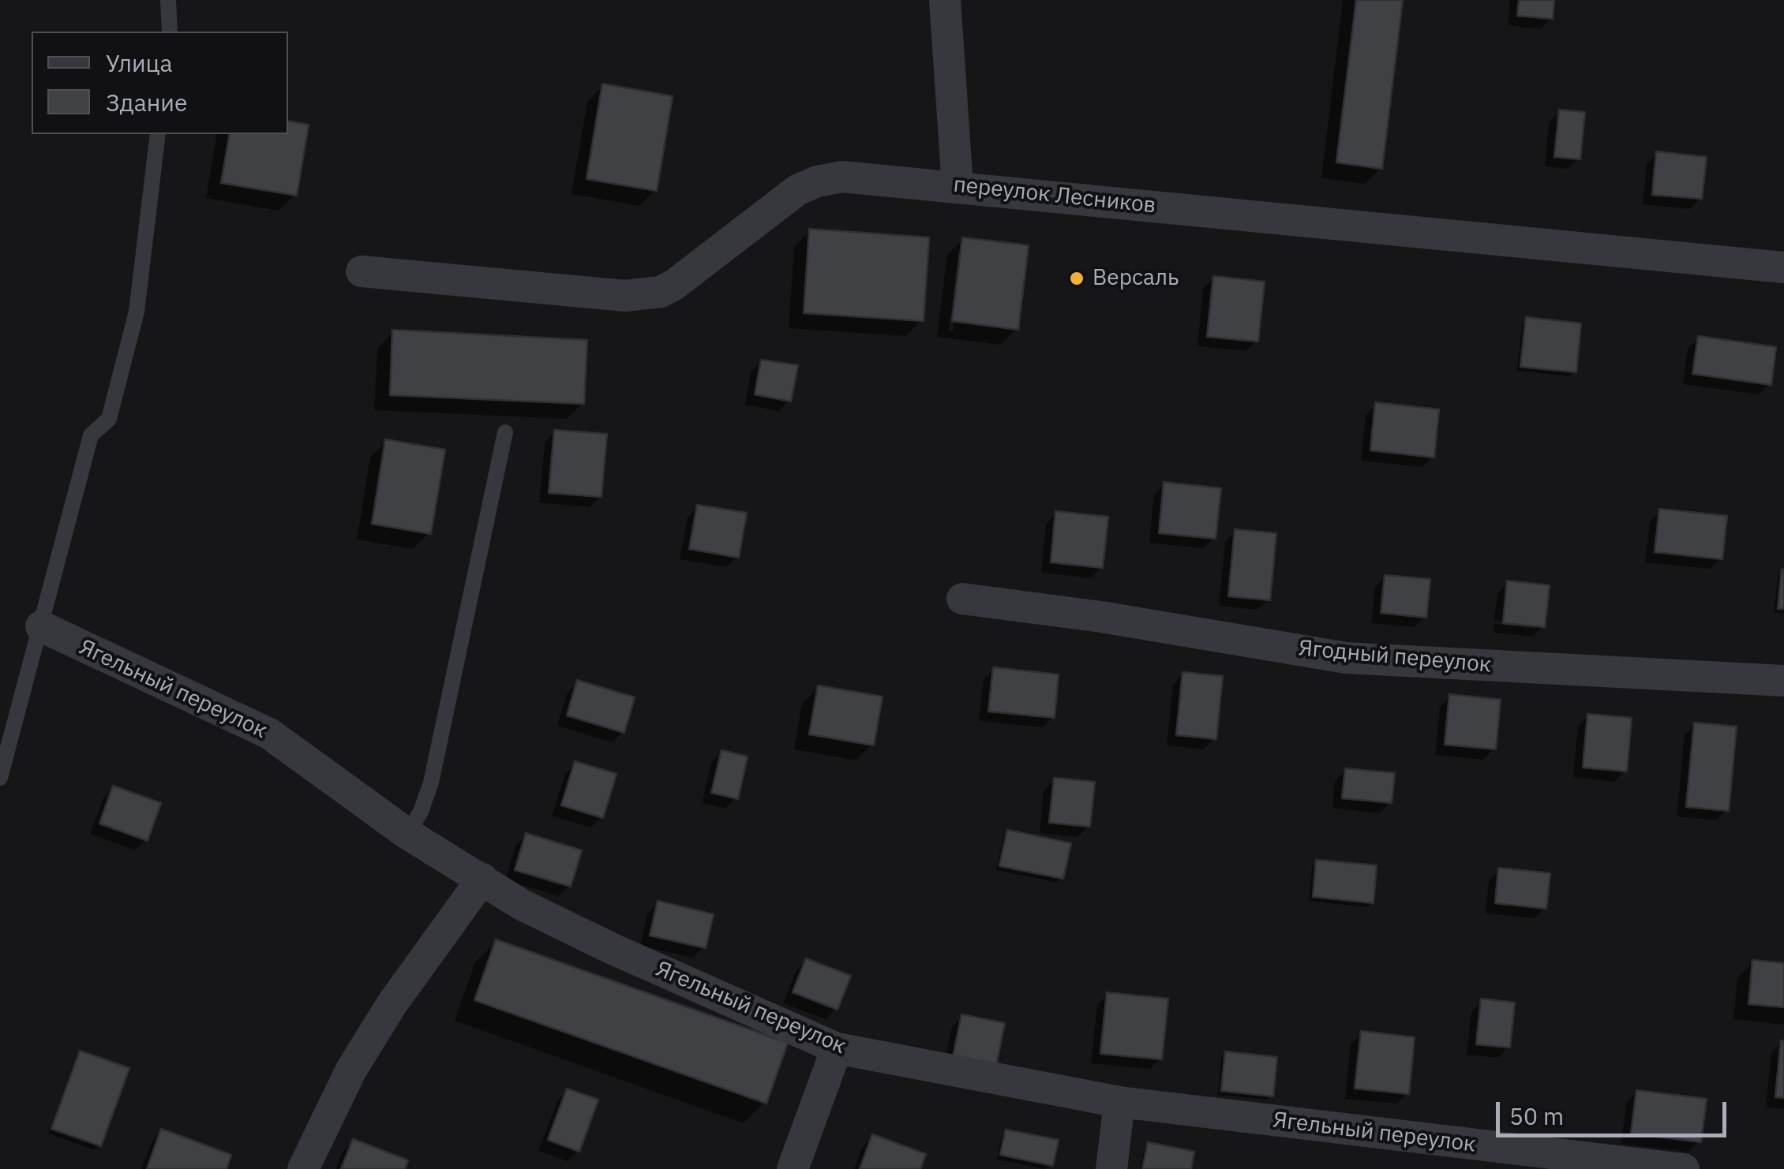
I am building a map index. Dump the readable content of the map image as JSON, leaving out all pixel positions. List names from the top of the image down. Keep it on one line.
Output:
{"streets":{"street":["переулок Лесников","Ягодный переулок","Ягельный переулок"]},"places":["Версаль"],"legend":["Улица","Здание"],"scale_bar":"50 m"}
